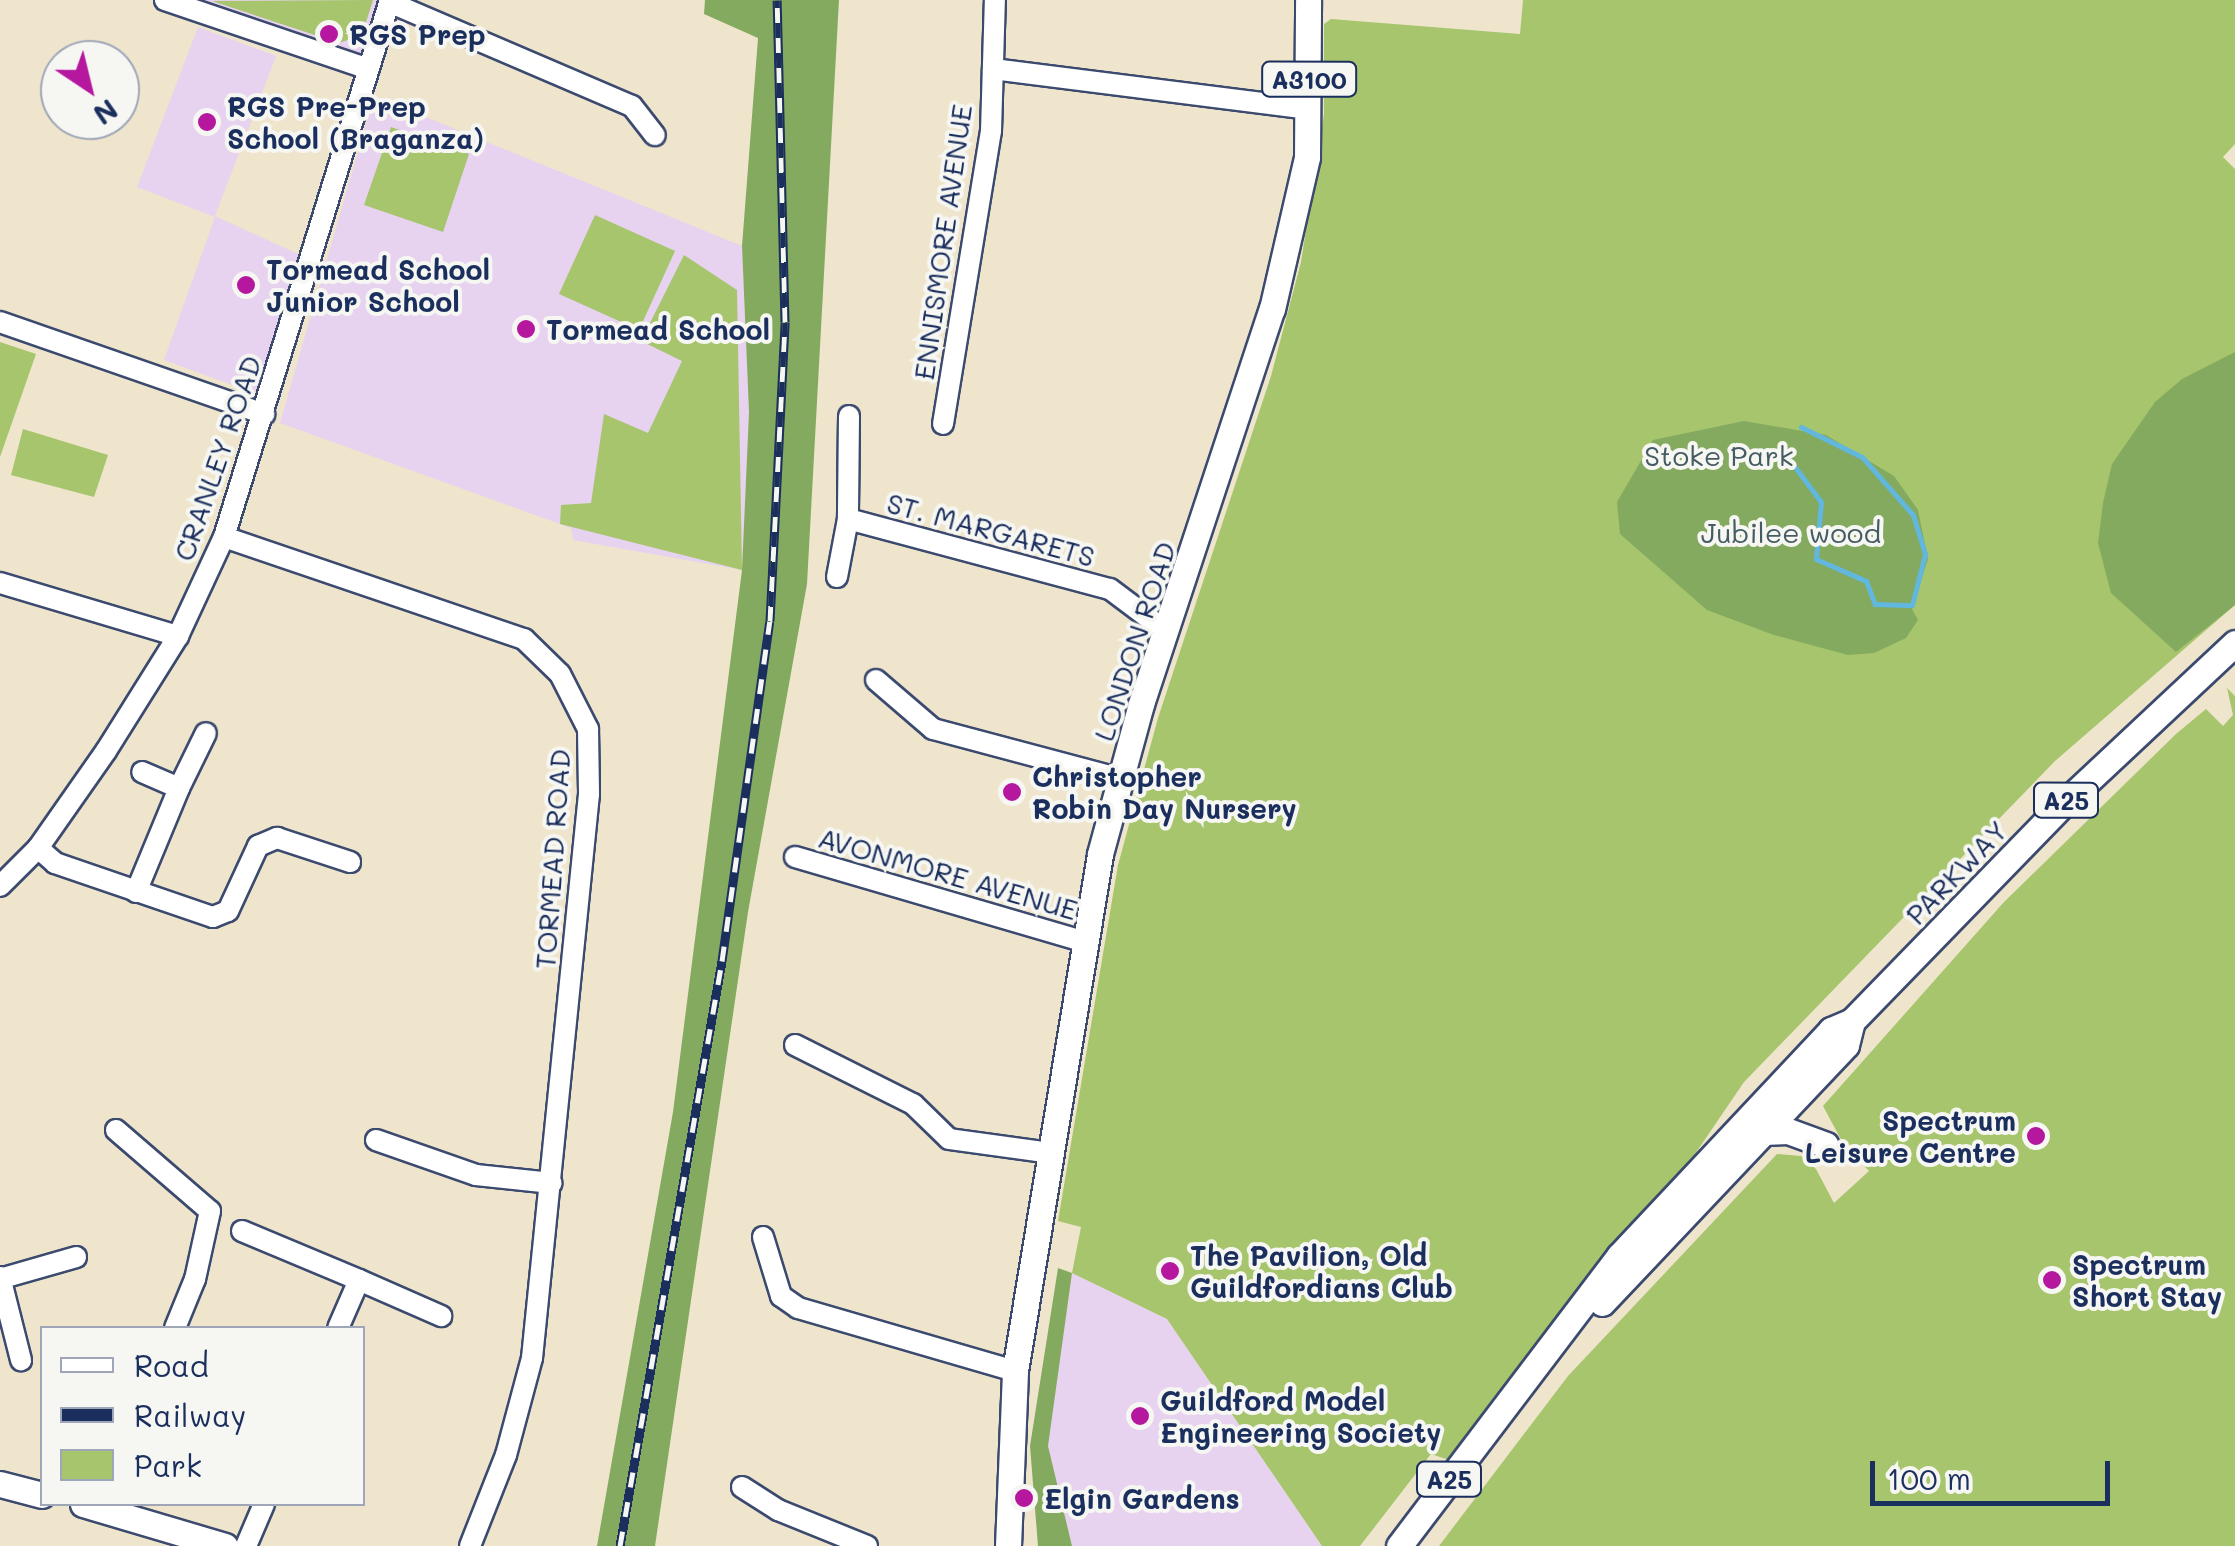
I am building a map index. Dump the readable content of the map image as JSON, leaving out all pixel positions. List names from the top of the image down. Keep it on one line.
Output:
{"streets":{"main road":["A3100","LONDON ROAD","A25","PARKWAY"],"street":["ENNISMORE AVENUE","CRANLEY ROAD","ST. MARGARETS","TORMEAD ROAD","AVONMORE AVENUE"]},"crossings":[["ENNISMORE AVENUE","LONDON ROAD"],["CRANLEY ROAD","TORMEAD ROAD"],["ST. MARGARETS","LONDON ROAD"],["LONDON ROAD","AVONMORE AVENUE"]],"parks":["Stoke Park","Jubilee wood"],"places":["RGS Prep","RGS Pre-Prep School (Braganza)","Tormead School Junior School","Tormead School","Christopher Robin Day Nursery","Spectrum Leisure Centre","The Pavilion, Old Guildfordians Club","Spectrum Short Stay","Guildford Model Engineering Society","Elgin Gardens"],"legend":["Road","Railway","Park"],"scale_bar":"100 m","north":"bottom right"}
